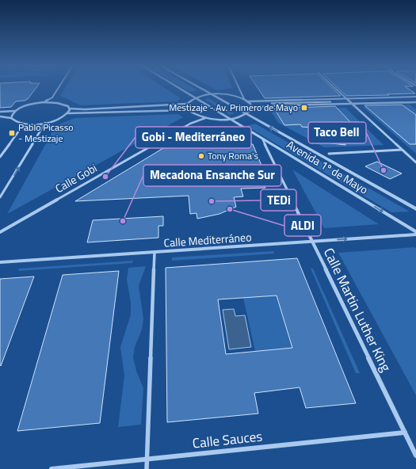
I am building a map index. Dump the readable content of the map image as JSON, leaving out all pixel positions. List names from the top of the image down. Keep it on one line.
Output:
{"streets":{"street":["Avenida 1º de Mayo","Calle Gobi","Calle Mediterráneo","Calle Martin Luther King","Calle Sauces"]},"crossings":[["Avenida 1º de Mayo","Calle Gobi"],["Avenida 1º de Mayo","Calle Martin Luther King"],["Calle Mediterráneo","Calle Martin Luther King"],["Calle Martin Luther King","Calle Sauces"]],"places":{"transit":["Mestizaje - Av. Primero de Mayo","Pablo Picasso - Mestizaje"],"other":["Tony Roma's","Taco Bell","Gobi - Mediterráneo","TEDi","ALDI","Mecadona Ensanche Sur"]}}
